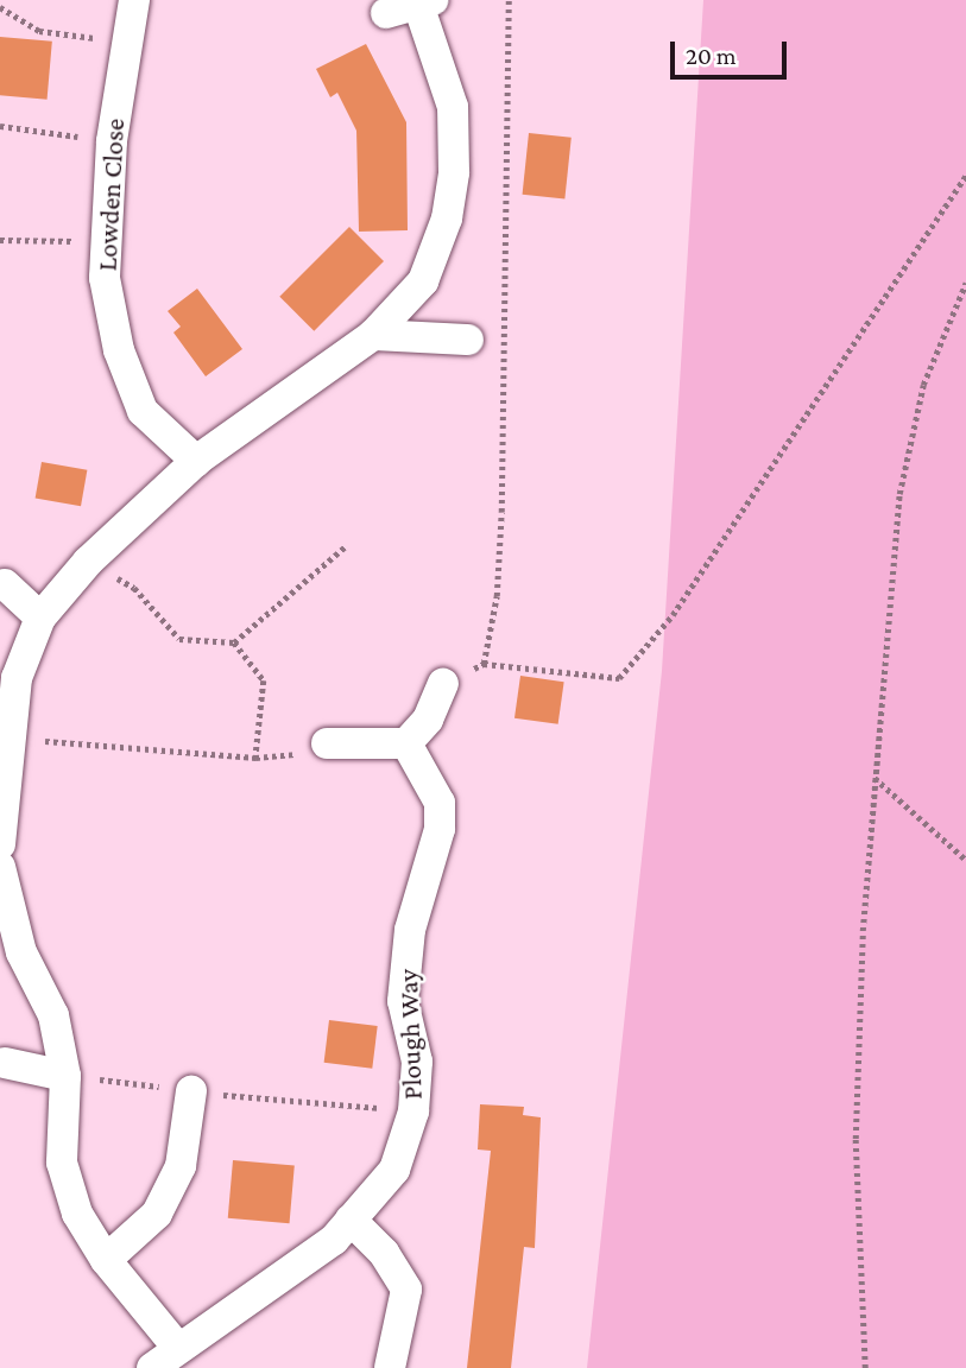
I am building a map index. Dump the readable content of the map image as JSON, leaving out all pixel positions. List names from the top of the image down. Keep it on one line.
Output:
{"streets":{"street":["Lowden Close","Plough Way"]},"scale_bar":"20 m"}
